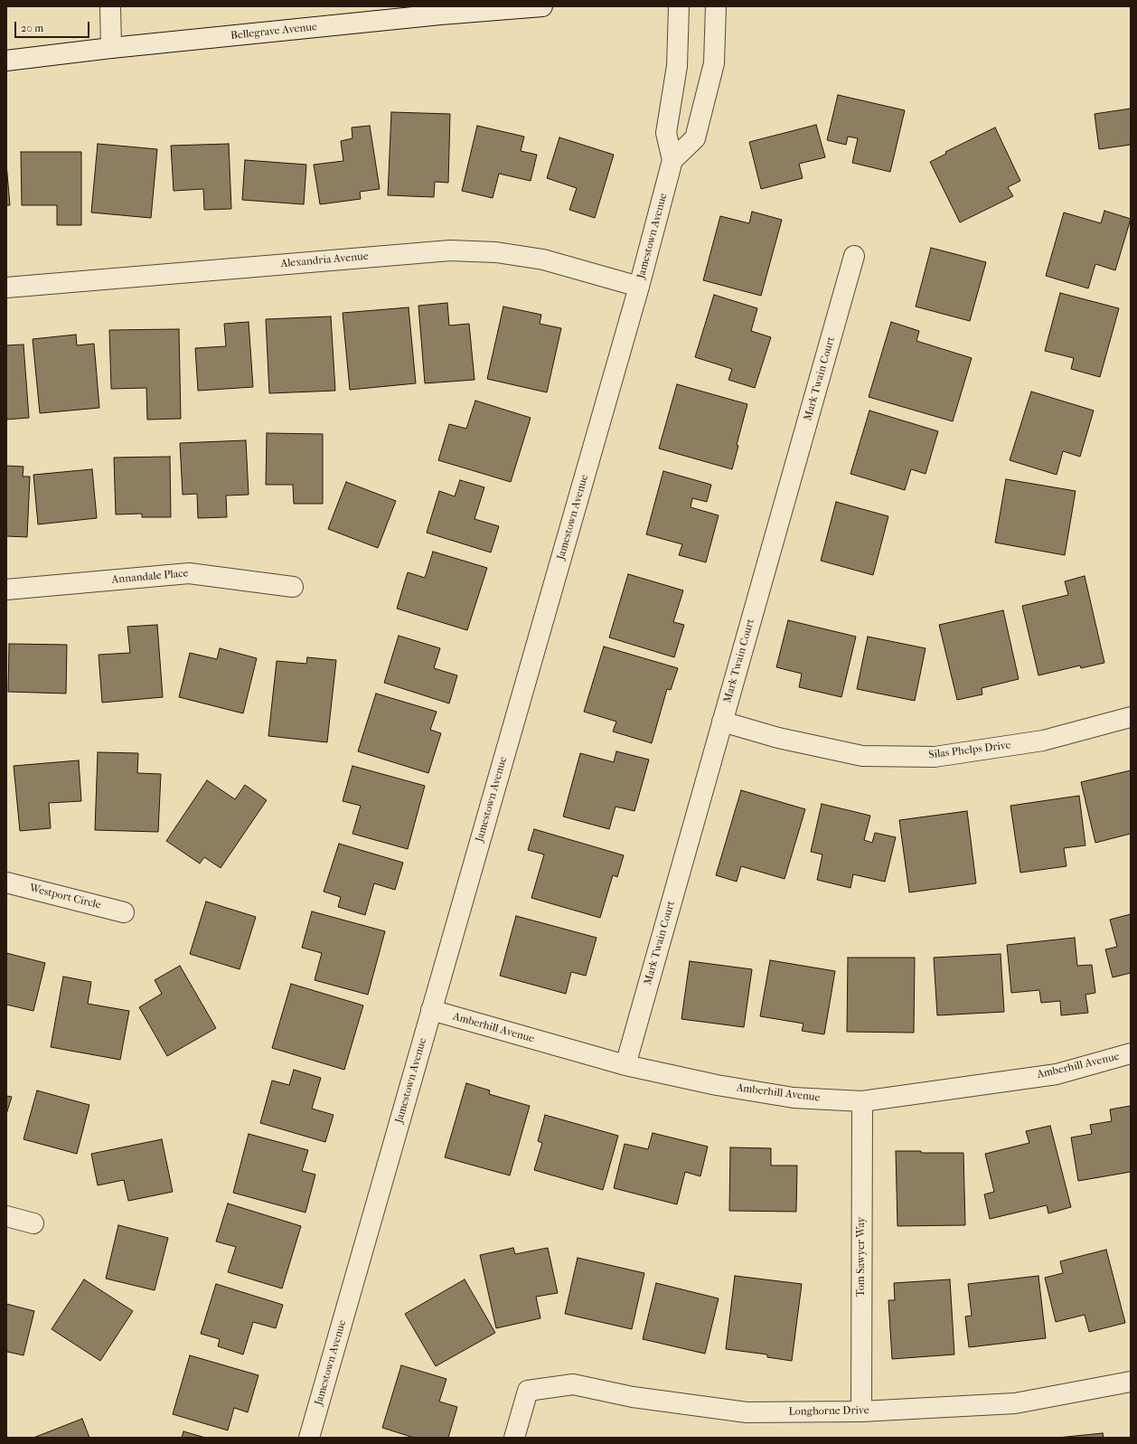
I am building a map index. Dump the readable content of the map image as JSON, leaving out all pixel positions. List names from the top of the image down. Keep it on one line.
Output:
{"streets":{"street":["Bellegrave Avenue","Jamestown Avenue","Alexandria Avenue","Mark Twain Court","Annandale Place","Silas Phelps Drive","Westport Circle","Amberhill Avenue","Tom Sawyer Way","Longhorne Drive"]},"crossings":[["Jamestown Avenue","Alexandria Avenue"],["Jamestown Avenue","Amberhill Avenue"],["Mark Twain Court","Silas Phelps Drive"],["Mark Twain Court","Amberhill Avenue"],["Amberhill Avenue","Tom Sawyer Way"],["Tom Sawyer Way","Longhorne Drive"]],"scale_bar":"20 m"}
